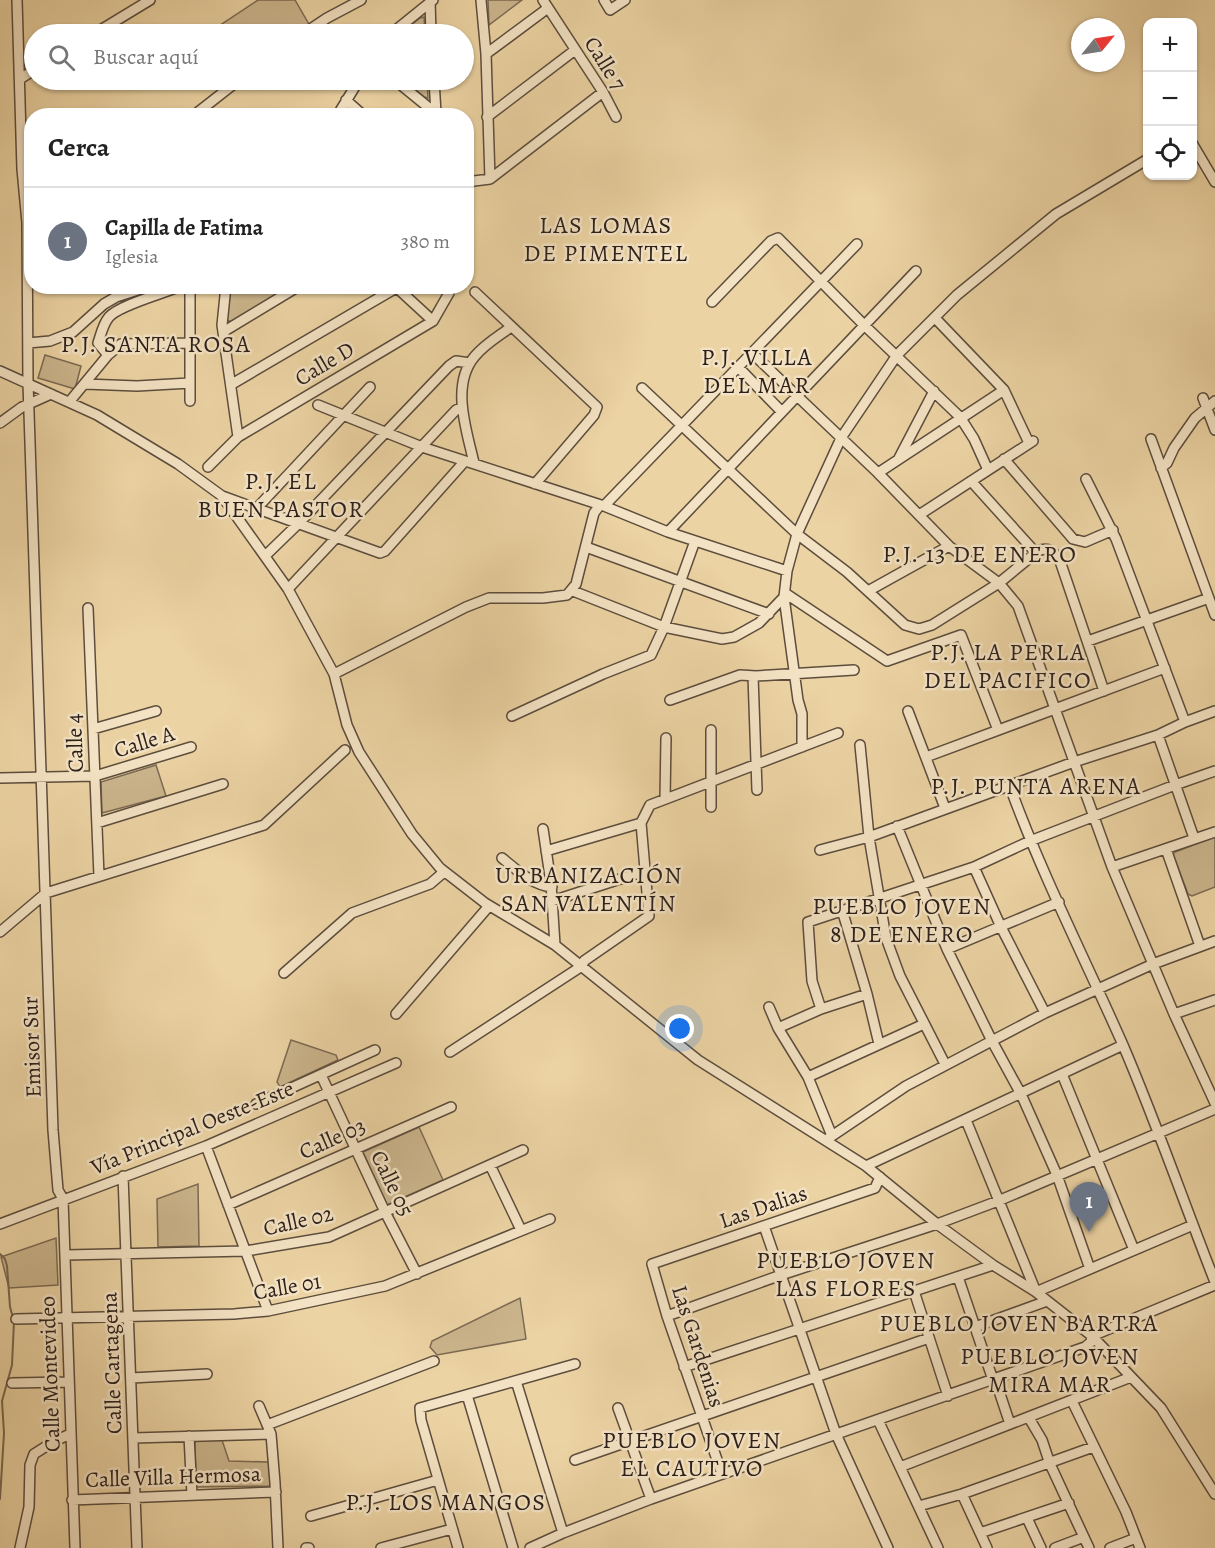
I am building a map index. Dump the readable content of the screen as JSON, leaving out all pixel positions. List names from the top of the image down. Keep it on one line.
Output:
{"streets":{"street":["Calle 7","Calle D","Calle A","Calle 4","Emisor Sur","Vía Principal Oeste-Este","Calle 03","Calle 05","Las Dalias","Calle 02","Calle 01","Las Gardenias","Calle Cartagena","Calle Montevideo","Calle Villa Hermosa"]},"crossings":[["Calle A","Calle 4"],["Calle A","Emisor Sur"],["Emisor Sur","Vía Principal Oeste-Este"],["Emisor Sur","Calle Montevideo"],["Vía Principal Oeste-Este","Calle 05"],["Vía Principal Oeste-Este","Calle Cartagena"],["Vía Principal Oeste-Este","Calle Montevideo"],["Calle 03","Calle 05"],["Calle 05","Calle 02"],["Calle 05","Calle 01"],["Las Dalias","Las Gardenias"],["Calle 02","Calle Cartagena"],["Calle 02","Calle Montevideo"],["Calle 01","Calle Cartagena"],["Calle 01","Calle Montevideo"],["Calle Cartagena","Calle Villa Hermosa"],["Calle Montevideo","Calle Villa Hermosa"]],"districts":["LAS LOMAS DE PIMENTEL","P.J. SANTA ROSA","P.J. VILLA DEL MAR","P.J. EL BUEN PASTOR","P.J. 13 DE ENERO","P.J. LA PERLA DEL PACIFICO","P.J. PUNTA ARENA","URBANIZACIÓN SAN VALENTÍN","PUEBLO JOVEN 8 DE ENERO","PUEBLO JOVEN LAS FLORES","PUEBLO JOVEN BARTRA","PUEBLO JOVEN MIRA MAR","PUEBLO JOVEN EL CAUTIVO","P.J. LOS MANGOS"],"north":"top right","page":{"map_buttons":["+","−"],"search":"Buscar aquí","heading":"Cerca","list":[{"mark":"1","name":"Capilla de Fatima","note":"Iglesia","value":"380 m"}],"pins":"1"}}
